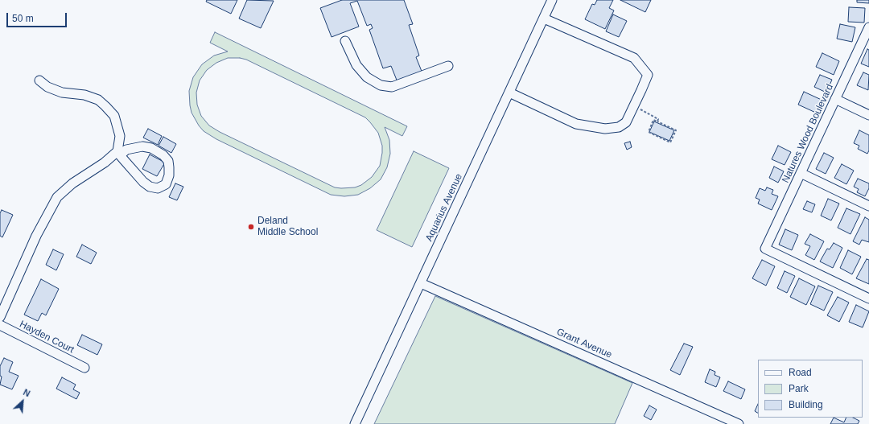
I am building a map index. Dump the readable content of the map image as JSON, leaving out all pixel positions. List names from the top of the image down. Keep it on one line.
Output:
{"streets":{"street":["Natures Wood Boulevard","Aquarius Avenue","Hayden Court","Grant Avenue"]},"crossings":[["Aquarius Avenue","Grant Avenue"]],"places":["Deland Middle School"],"legend":["Road","Park","Building"],"scale_bar":"50 m","north":"top right"}
